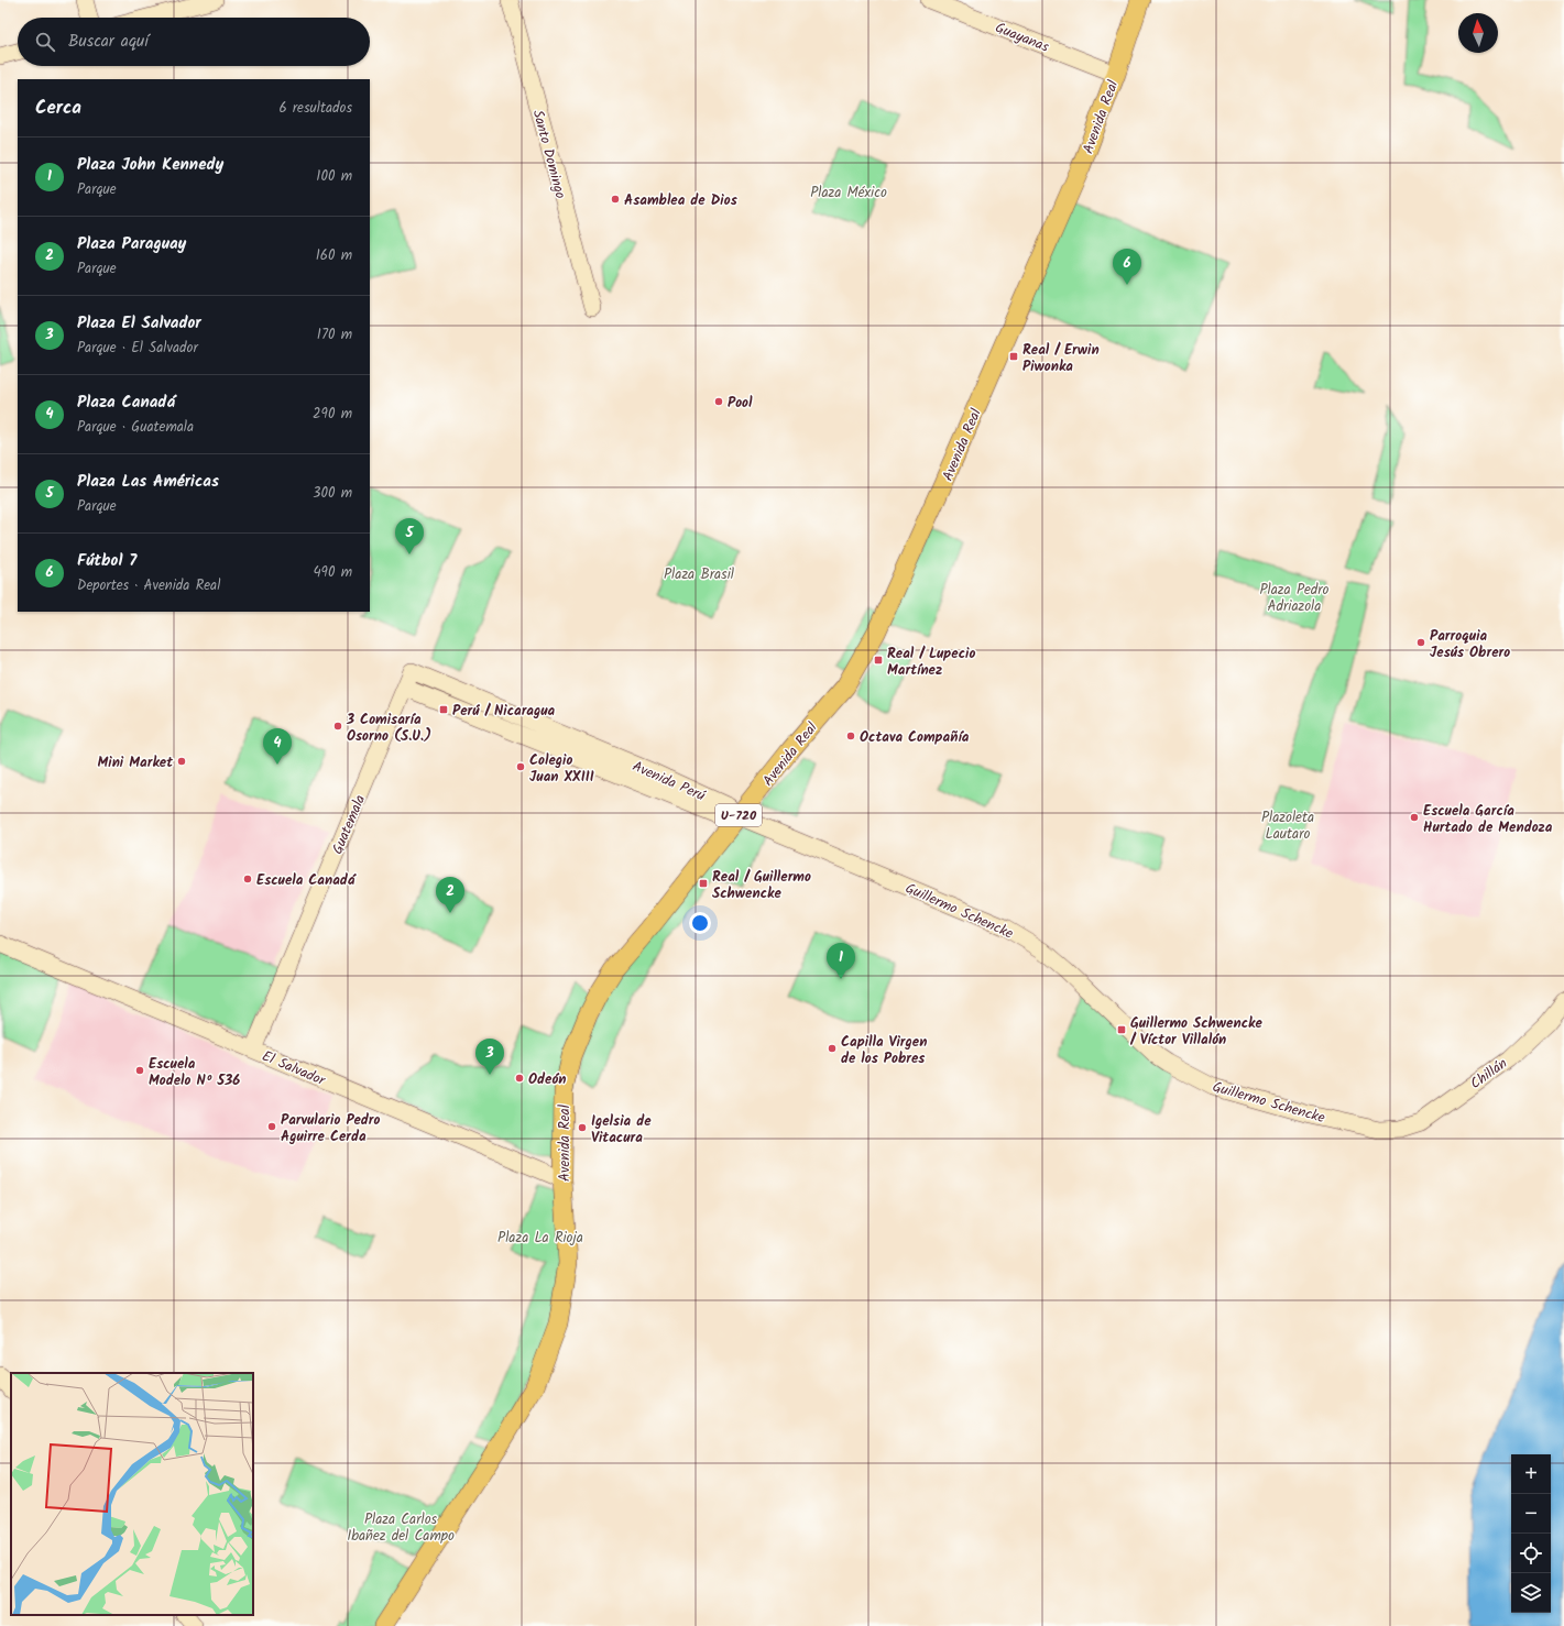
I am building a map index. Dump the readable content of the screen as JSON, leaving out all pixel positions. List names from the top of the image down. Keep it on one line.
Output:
{"streets":{"main road":["Avenida Real","U-720"],"street":["Guayanas","Santo Domingo","Avenida Perú","Guatemala","Guillermo Schencke","El Salvador","Chillán"]},"crossings":[["Guayanas","Avenida Real"],["Avenida Real","Avenida Perú"],["Avenida Real","Guillermo Schencke"],["Avenida Real","El Salvador"],["Avenida Perú","Guatemala"],["Avenida Perú","Guillermo Schencke"],["Guatemala","El Salvador"],["Guillermo Schencke","Chillán"]],"parks":["Plaza México","Plaza Brasil","Plaza Pedro Adriazola","Plazoleta Lautaro","Plaza La Rioja","Plaza Carlos Ibañez del Campo"],"places":{"other":["Asamblea de Dios","Pool","Parroquia Jesús Obrero","3 Comisaría Osorno (S.U.)","Octava Compañía","Mini Market","Colegio Juan XXIII","Escuela García Hurtado de Mendoza","Escuela Canadá","Capilla Virgen de los Pobres","Escuela Modelo Nº 536","Odeón","Parvulario Pedro Aguirre Cerda","Igelsia de Vitacura"],"transit":["Real / Erwin Piwonka","Real / Lupecio Martínez","Perú / Nicaragua","Real / Guillermo Schwencke","Guillermo Schwencke / Víctor Villalón"]},"north":"top","page":{"search":"Buscar aquí","heading":["Cerca","6 resultados"],"list":[{"mark":"1","name":"Plaza John Kennedy","note":"Parque","value":"100 m"},{"mark":"2","name":"Plaza Paraguay","note":"Parque","value":"160 m"},{"mark":"3","name":"Plaza El Salvador","note":"Parque · El Salvador","value":"170 m"},{"mark":"4","name":"Plaza Canadá","note":"Parque · Guatemala","value":"290 m"},{"mark":"5","name":"Plaza Las Américas","note":"Parque","value":"300 m"},{"mark":"6","name":"Fútbol 7","note":"Deportes · Avenida Real","value":"490 m"}],"pins":["6","5","4","2","1","3"],"map_buttons":["+","−"]}}
